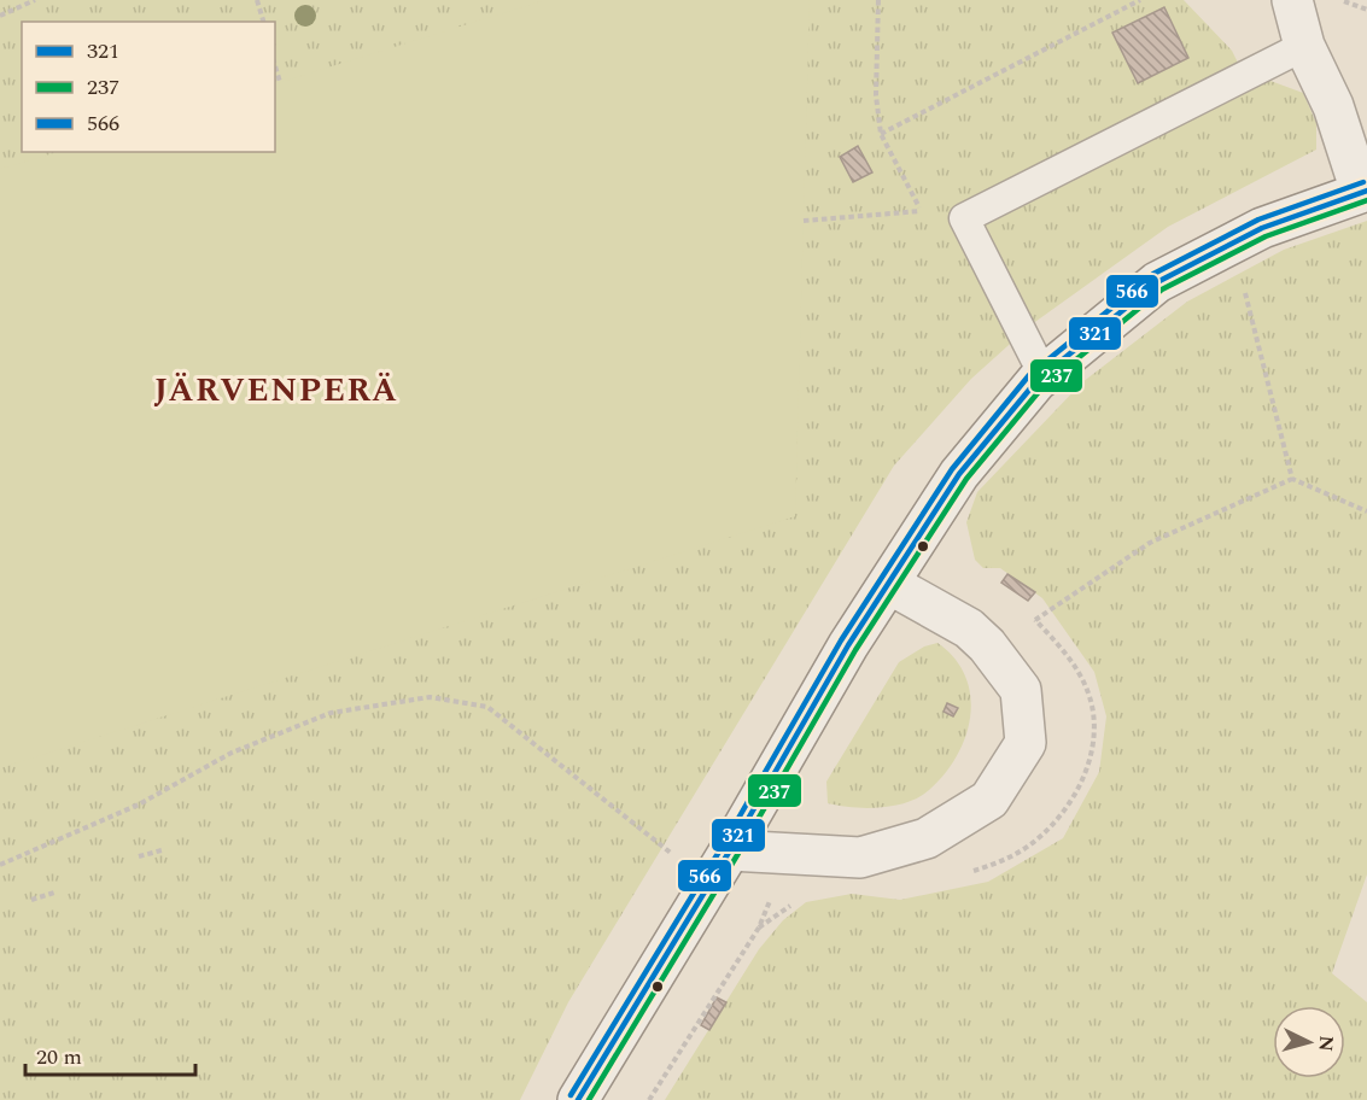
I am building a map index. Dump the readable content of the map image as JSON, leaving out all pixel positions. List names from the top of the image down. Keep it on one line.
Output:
{"districts":["JÄRVENPERÄ"],"lines":["transit line 566","transit line 321","transit line 237"],"legend":["321","237","566"],"scale_bar":"20 m","north":"right"}
